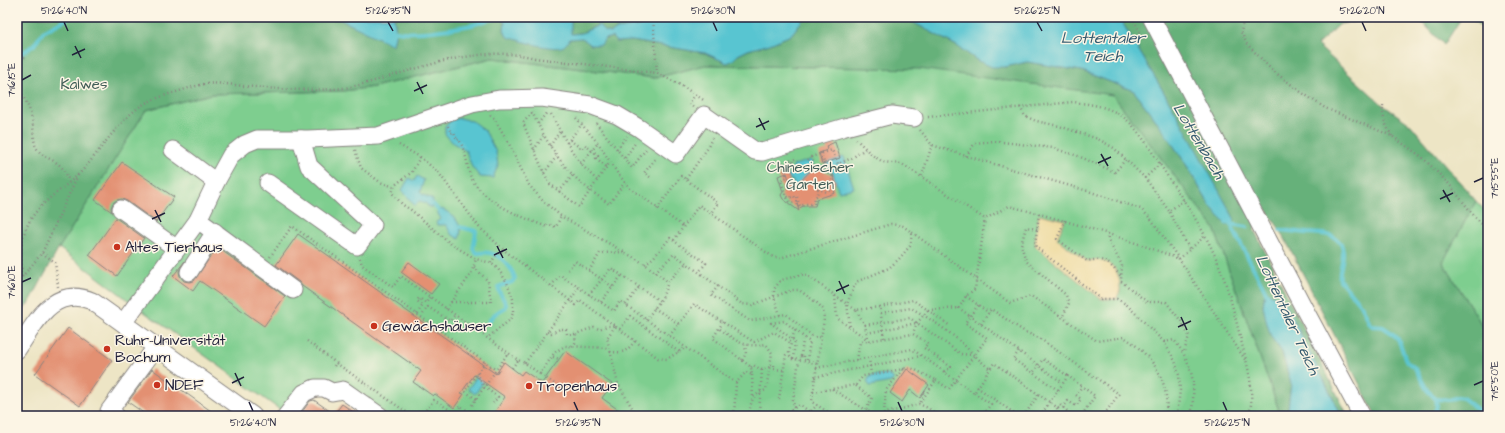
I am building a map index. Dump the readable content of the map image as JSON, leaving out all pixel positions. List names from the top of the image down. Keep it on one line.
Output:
{"water":["Lottentaler Teich","Lottenbach"],"parks":["Kalwes","Chinesischer Garten"],"places":["Altes Tierhaus","Gewächshäuser","Ruhr-Universität Bochum","NDEF","Tropenhaus"],"coordinates":["51°26'40\"N","51°26'35\"N","51°26'30\"N","51°26'25\"N","51°26'20\"N","7°16'15\"E","7°15'55\"E","7°16'10\"E","7°15'50\"E"]}
